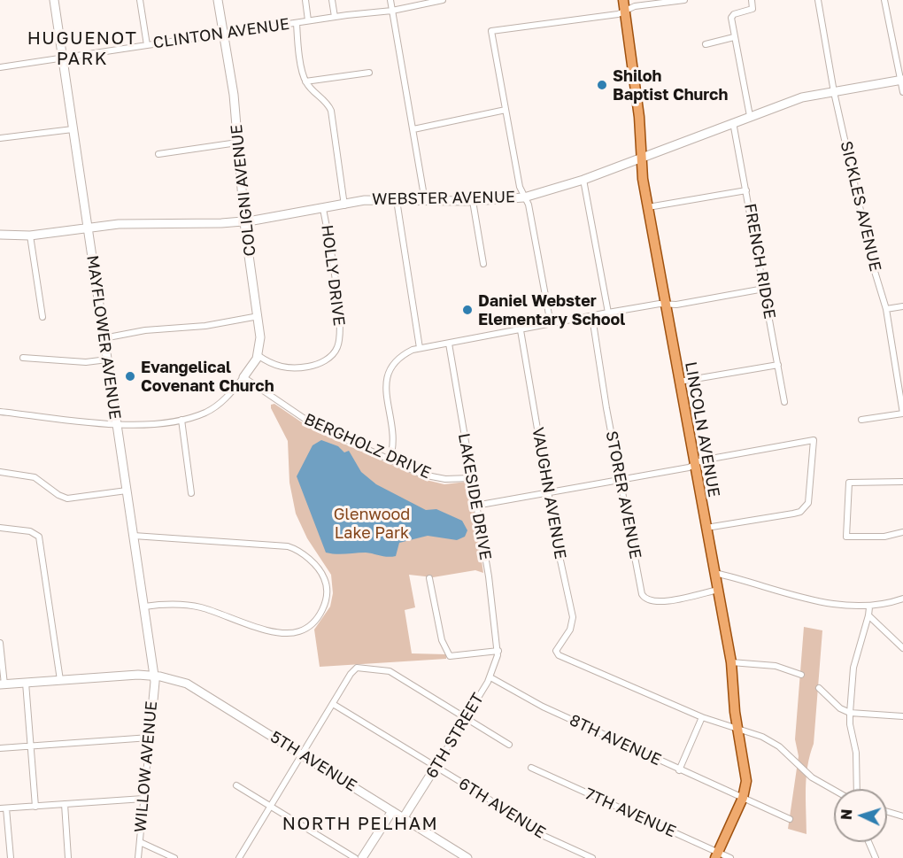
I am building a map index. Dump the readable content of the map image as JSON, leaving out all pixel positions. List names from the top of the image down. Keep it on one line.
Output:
{"streets":{"main road":["LINCOLN AVENUE"],"street":["CLINTON AVENUE","COLIGNI AVENUE","WEBSTER AVENUE","SICKLES AVENUE","FRENCH RIDGE","HOLLY DRIVE","MAYFLOWER AVENUE","BERGHOLZ DRIVE","VAUGHN AVENUE","STORER AVENUE","LAKESIDE DRIVE","6TH STREET","8TH AVENUE","5TH AVENUE","WILLOW AVENUE","6TH AVENUE","7TH AVENUE"]},"crossings":[["CLINTON AVENUE","COLIGNI AVENUE"],["CLINTON AVENUE","MAYFLOWER AVENUE"],["COLIGNI AVENUE","WEBSTER AVENUE"],["COLIGNI AVENUE","HOLLY DRIVE"],["COLIGNI AVENUE","BERGHOLZ DRIVE"],["WEBSTER AVENUE","SICKLES AVENUE"],["WEBSTER AVENUE","FRENCH RIDGE"],["WEBSTER AVENUE","HOLLY DRIVE"],["WEBSTER AVENUE","MAYFLOWER AVENUE"],["WEBSTER AVENUE","LINCOLN AVENUE"],["MAYFLOWER AVENUE","5TH AVENUE"],["MAYFLOWER AVENUE","WILLOW AVENUE"],["LINCOLN AVENUE","STORER AVENUE"],["LINCOLN AVENUE","8TH AVENUE"],["LINCOLN AVENUE","7TH AVENUE"],["BERGHOLZ DRIVE","LAKESIDE DRIVE"],["LAKESIDE DRIVE","6TH STREET"],["6TH STREET","8TH AVENUE"],["6TH STREET","5TH AVENUE"],["6TH STREET","6TH AVENUE"],["5TH AVENUE","WILLOW AVENUE"]],"districts":["HUGUENOT PARK","NORTH PELHAM"],"parks":["Glenwood Lake Park"],"places":["Shiloh Baptist Church","Daniel Webster Elementary School","Evangelical Covenant Church"],"north":"left"}
